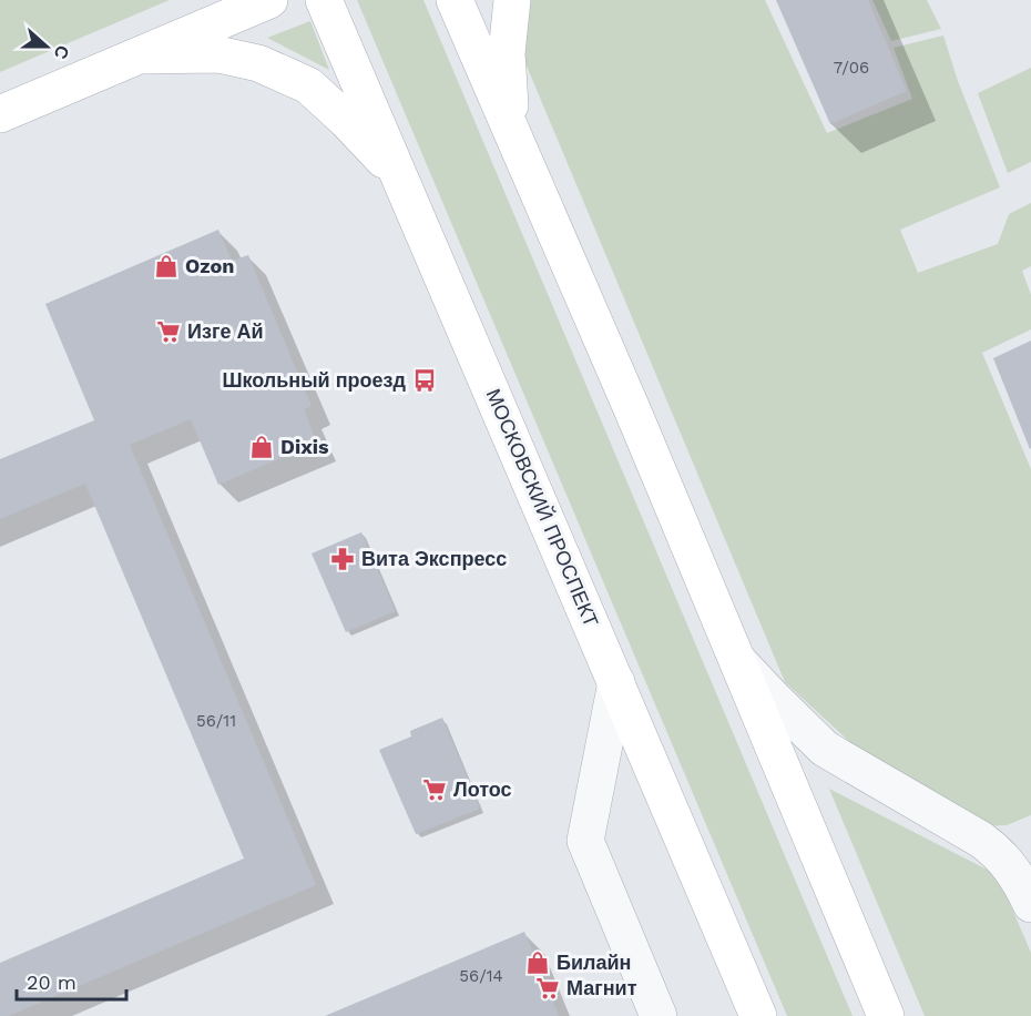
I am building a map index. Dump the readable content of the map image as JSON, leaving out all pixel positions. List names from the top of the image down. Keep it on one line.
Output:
{"streets":{"main road":["МОСКОВСКИЙ ПРОСПЕКТ"]},"places":{"shop":["Ozon","Dixis","Билайн"],"supermarket":["Изге Ай","Лотос","Магнит"],"bus stop":["Школьный проезд"],"pharmacy":["Вита Экспресс"]},"house_numbers":["7/06","56/11","56/14"],"scale_bar":"20 m","north":"right"}
